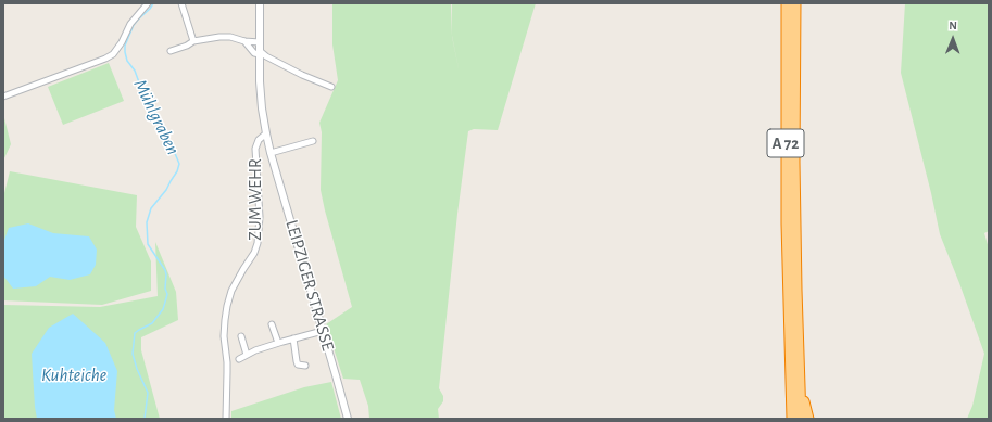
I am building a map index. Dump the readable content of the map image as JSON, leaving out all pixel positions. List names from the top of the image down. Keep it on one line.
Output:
{"streets":{"highway":["A 72"],"street":["ZUM WEHR","LEIPZIGER STRASSE"]},"crossings":[["ZUM WEHR","LEIPZIGER STRASSE"]],"water":["Mühlgraben","Kuhteiche"],"north":"top"}
